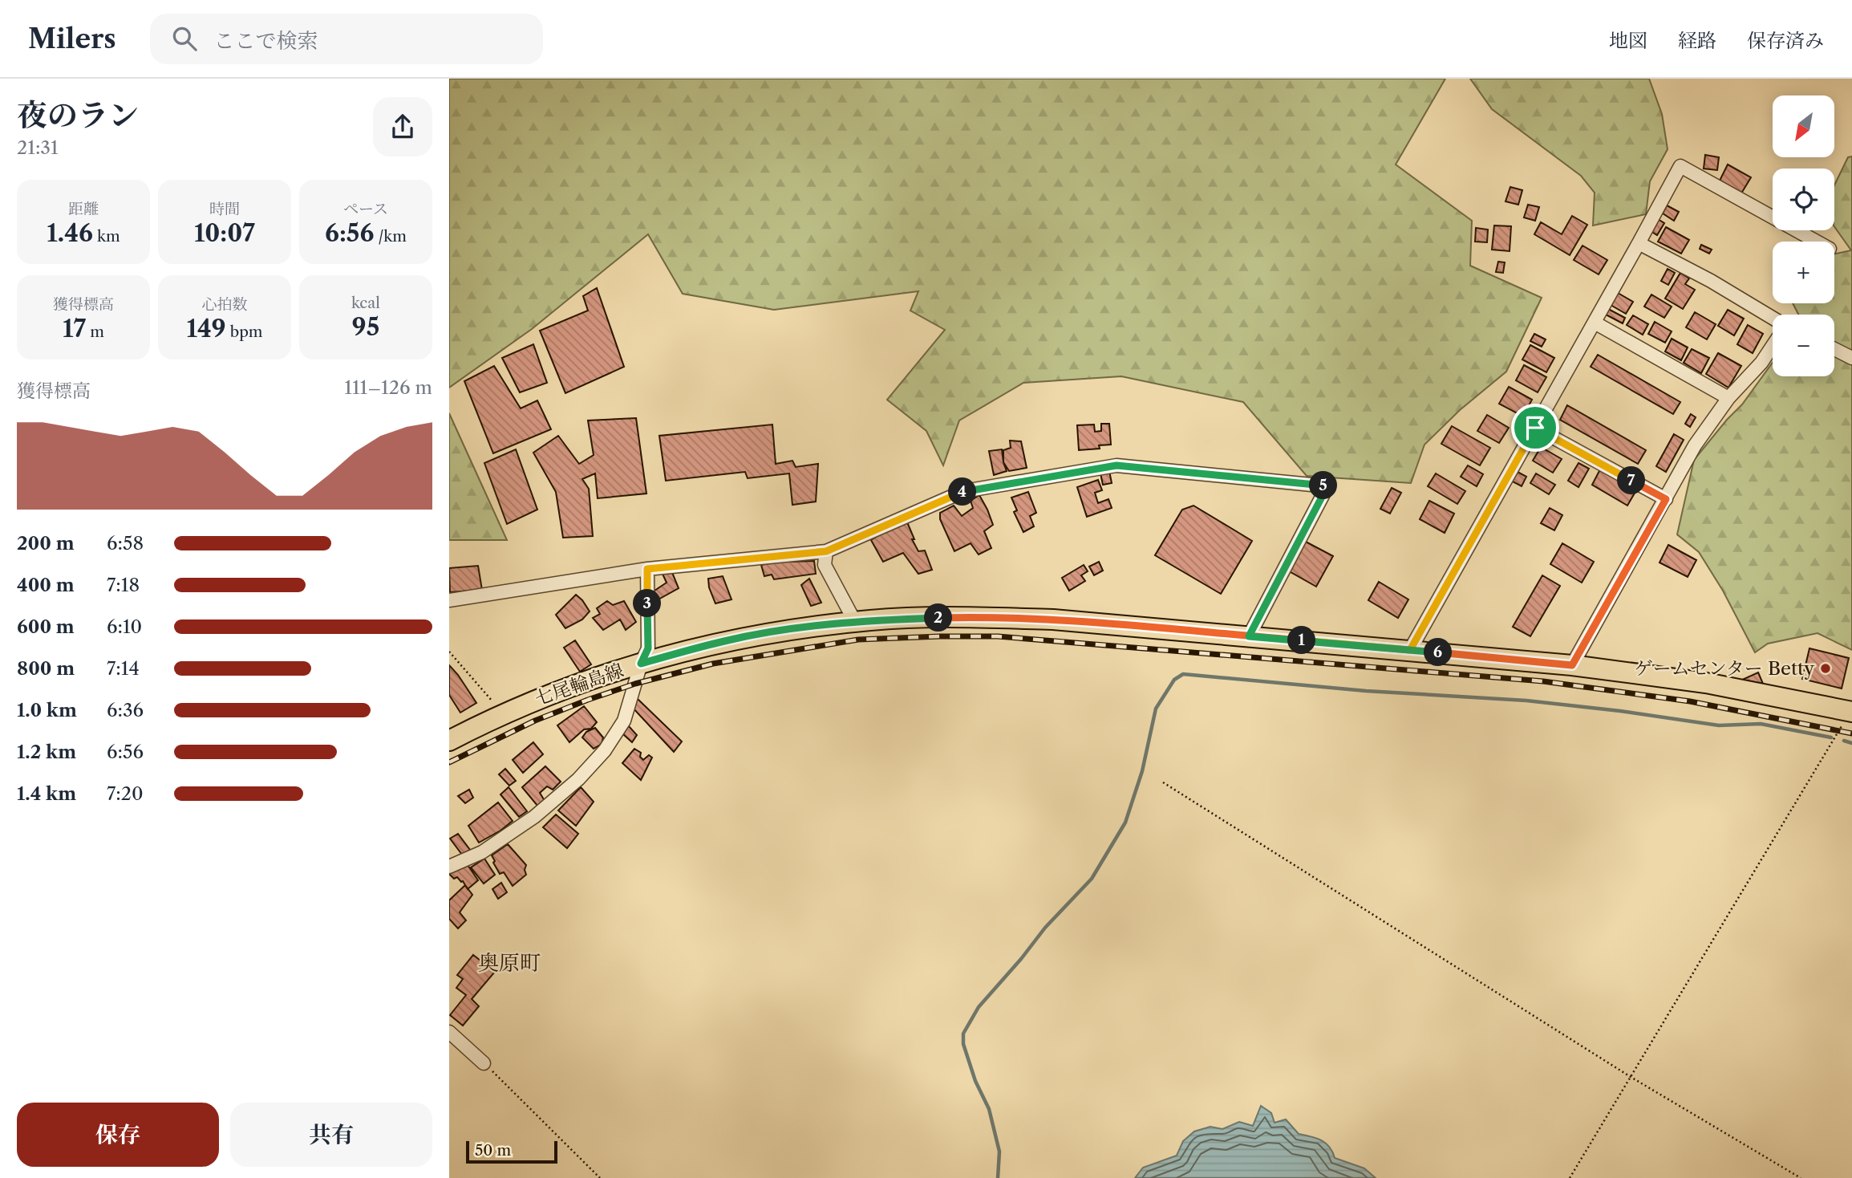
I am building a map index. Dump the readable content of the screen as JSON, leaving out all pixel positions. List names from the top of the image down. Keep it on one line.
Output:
{"streets":{"main road":["七尾輪島線"]},"districts":["奥原町"],"places":["ゲームセンター Betty"],"scale_bar":"50 m","north":"bottom left","page":{"header":"Milers","search":"ここで検索","nav":["地図","経路","保存済み"],"heading":["夜のラン","21:31"],"map_buttons":["+","−"],"stats":[["距離","1.46 km"],["時間","10:07"],["ペース","6:56 /km"],["獲得標高","17 m"],["心拍数","149 bpm"],["kcal","95"]],"chart":["獲得標高","111–126 m"],"pins":["7","5","4","3","2","1","6"],"list":[{"name":"200 m","note":"6:58"},{"name":"400 m","note":"7:18"},{"name":"600 m","note":"6:10"},{"name":"800 m","note":"7:14"},{"name":"1.0 km","note":"6:36"},{"name":"1.2 km","note":"6:56"},{"name":"1.4 km","note":"7:20"}],"buttons":["保存","共有"],"scale":"50 m"}}
